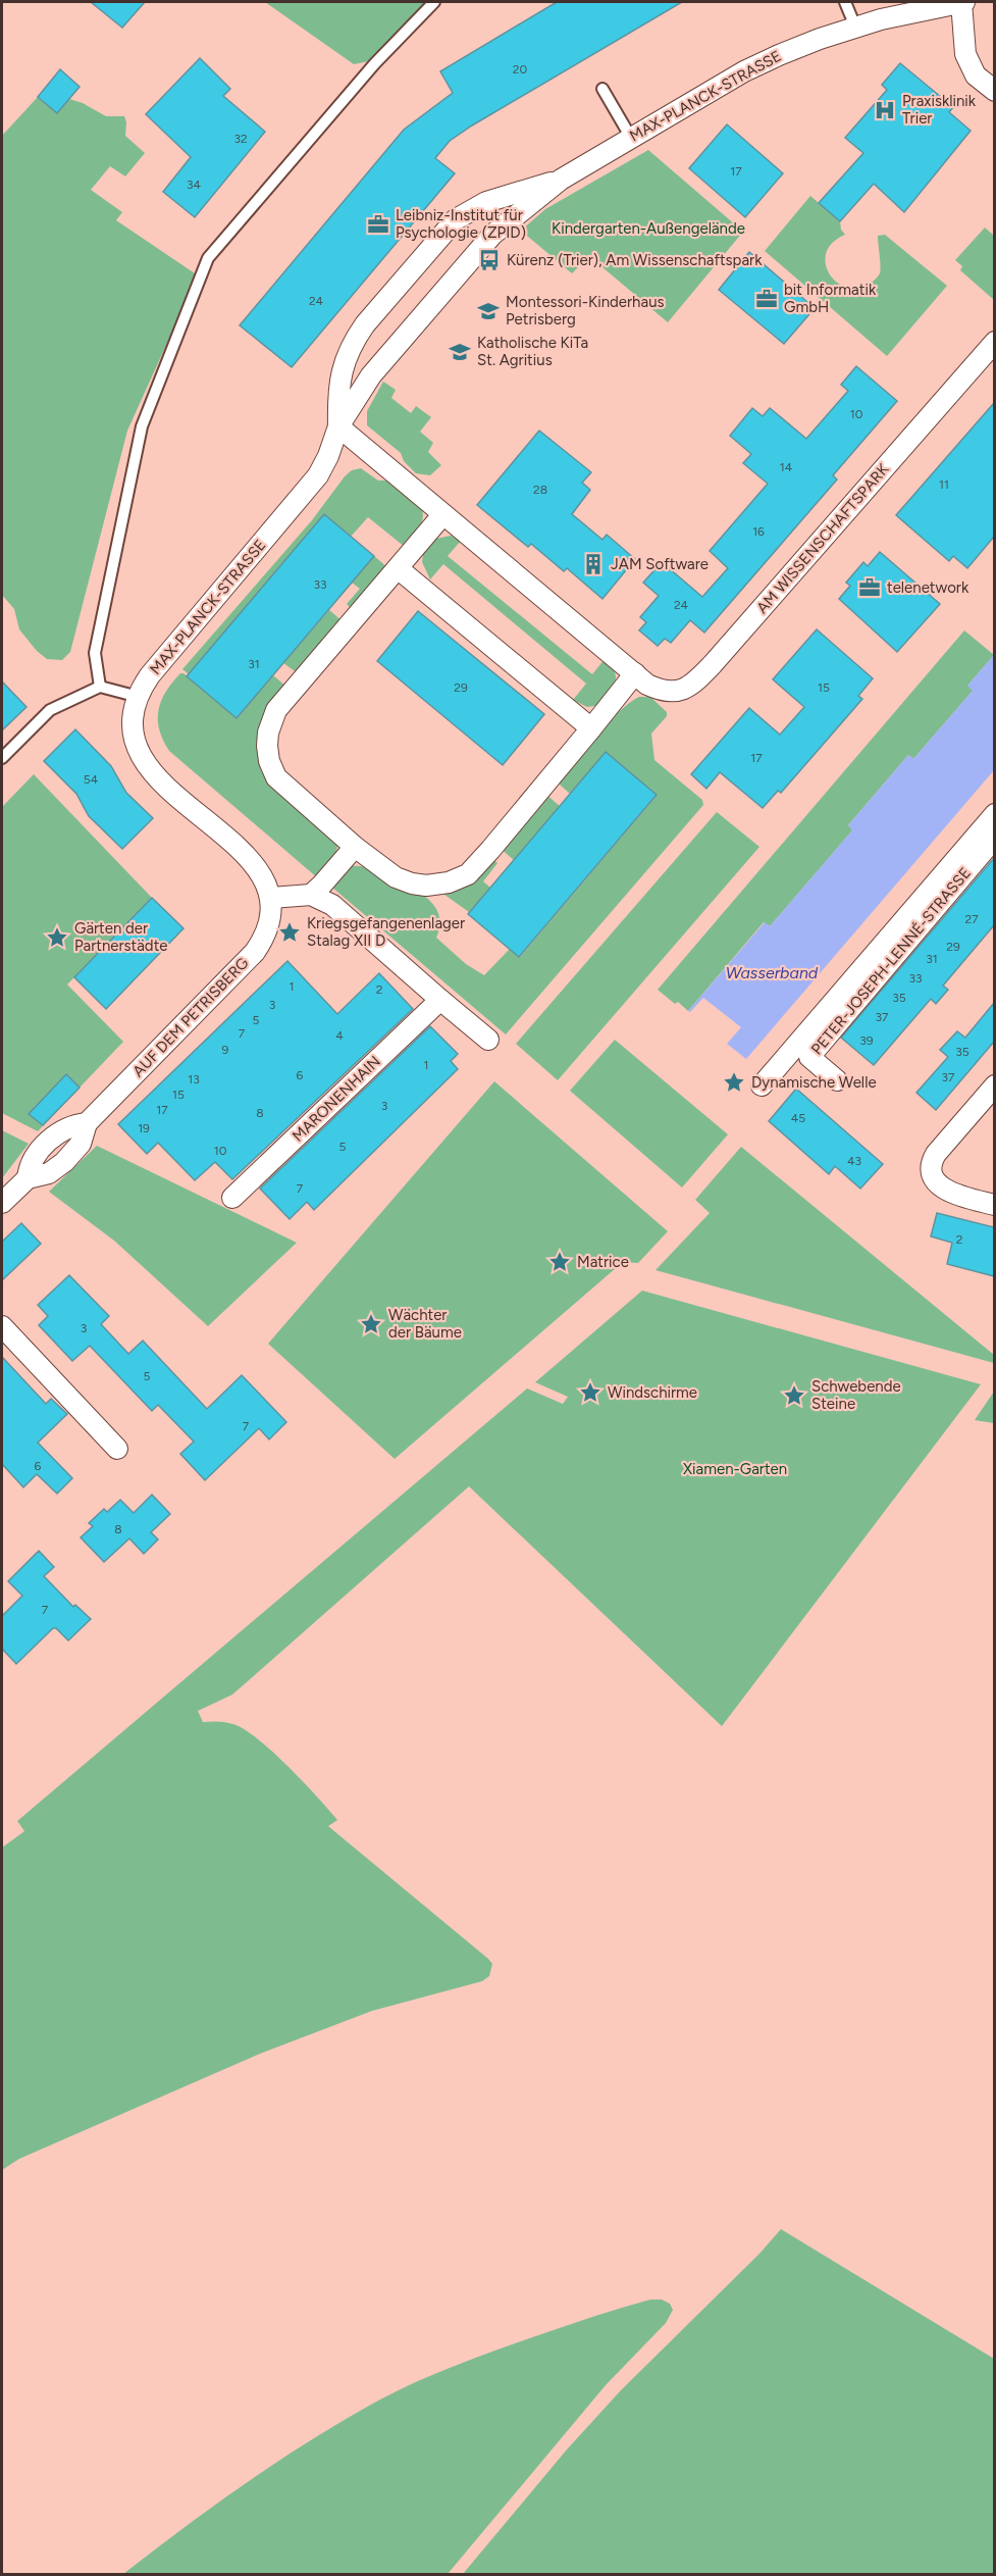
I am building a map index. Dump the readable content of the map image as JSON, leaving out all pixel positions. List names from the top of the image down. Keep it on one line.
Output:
{"streets":{"street":["MAX-PLANCK-STRASSE","AM WISSENSCHAFTSPARK","PETER-JOSEPH-LENNÉ-STRASSE","AUF DEM PETRISBERG","MARONENHAIN"]},"crossings":[["MAX-PLANCK-STRASSE","AM WISSENSCHAFTSPARK"],["MAX-PLANCK-STRASSE","AUF DEM PETRISBERG"]],"water":["Wasserband"],"parks":["Kindergarten-Außengelände","Xiamen-Garten"],"places":{"hospital":["Praxisklinik Trier"],"office":["Leibniz-Institut für Psychologie (ZPID)","bit Informatik GmbH","telenetwork"],"bus stop":["Kürenz (Trier), Am Wissenschaftspark"],"school or university":["Montessori-Kinderhaus Petrisberg","Katholische KiTa St. Agritius"],"building":["JAM Software"],"place":["Kriegsgefangenenlager Stalag XII D","Gärten der Partnerstädte","Dynamische Welle","Matrice","Wächter der Bäume","Windschirme","Schwebende Steine"]},"house_numbers":["20","32","17","34","24","10","14","11","28","16","33","24","31","29","15","17","54","27","29","31","33","1","2","35","3","37","5","7","4","39","9","35","1","6","37","13","15","3","17","8","45","19","5","10","43","7","2","3","5","7","6","8","7"]}
